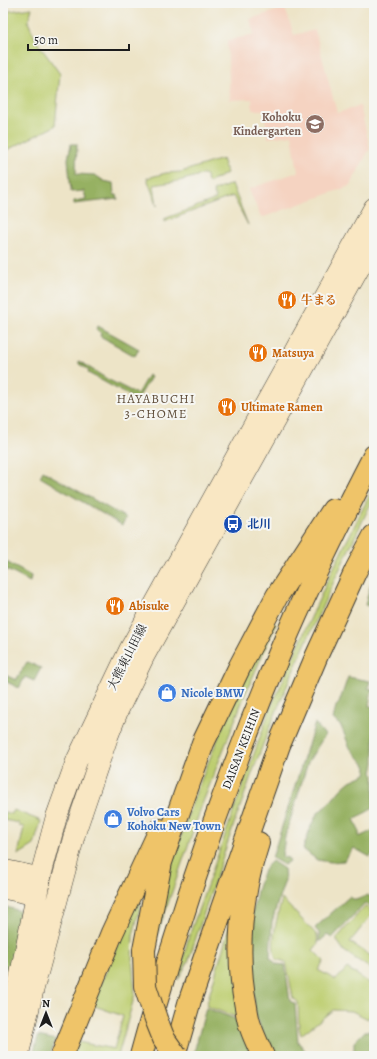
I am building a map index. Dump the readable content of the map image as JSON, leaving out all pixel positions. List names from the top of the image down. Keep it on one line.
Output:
{"streets":{"highway":["DAISAN KEIHIN"],"street":["大熊東山田線"]},"districts":["HAYABUCHI 3-CHOME"],"places":{"school or university":["Kohoku Kindergarten"],"restaurant":["牛まる","Matsuya","Ultimate Ramen","Abisuke"],"bus stop":["北川"],"shop":["Nicole BMW","Volvo Cars Kohoku New Town"]},"scale_bar":"50 m","north":"top"}
